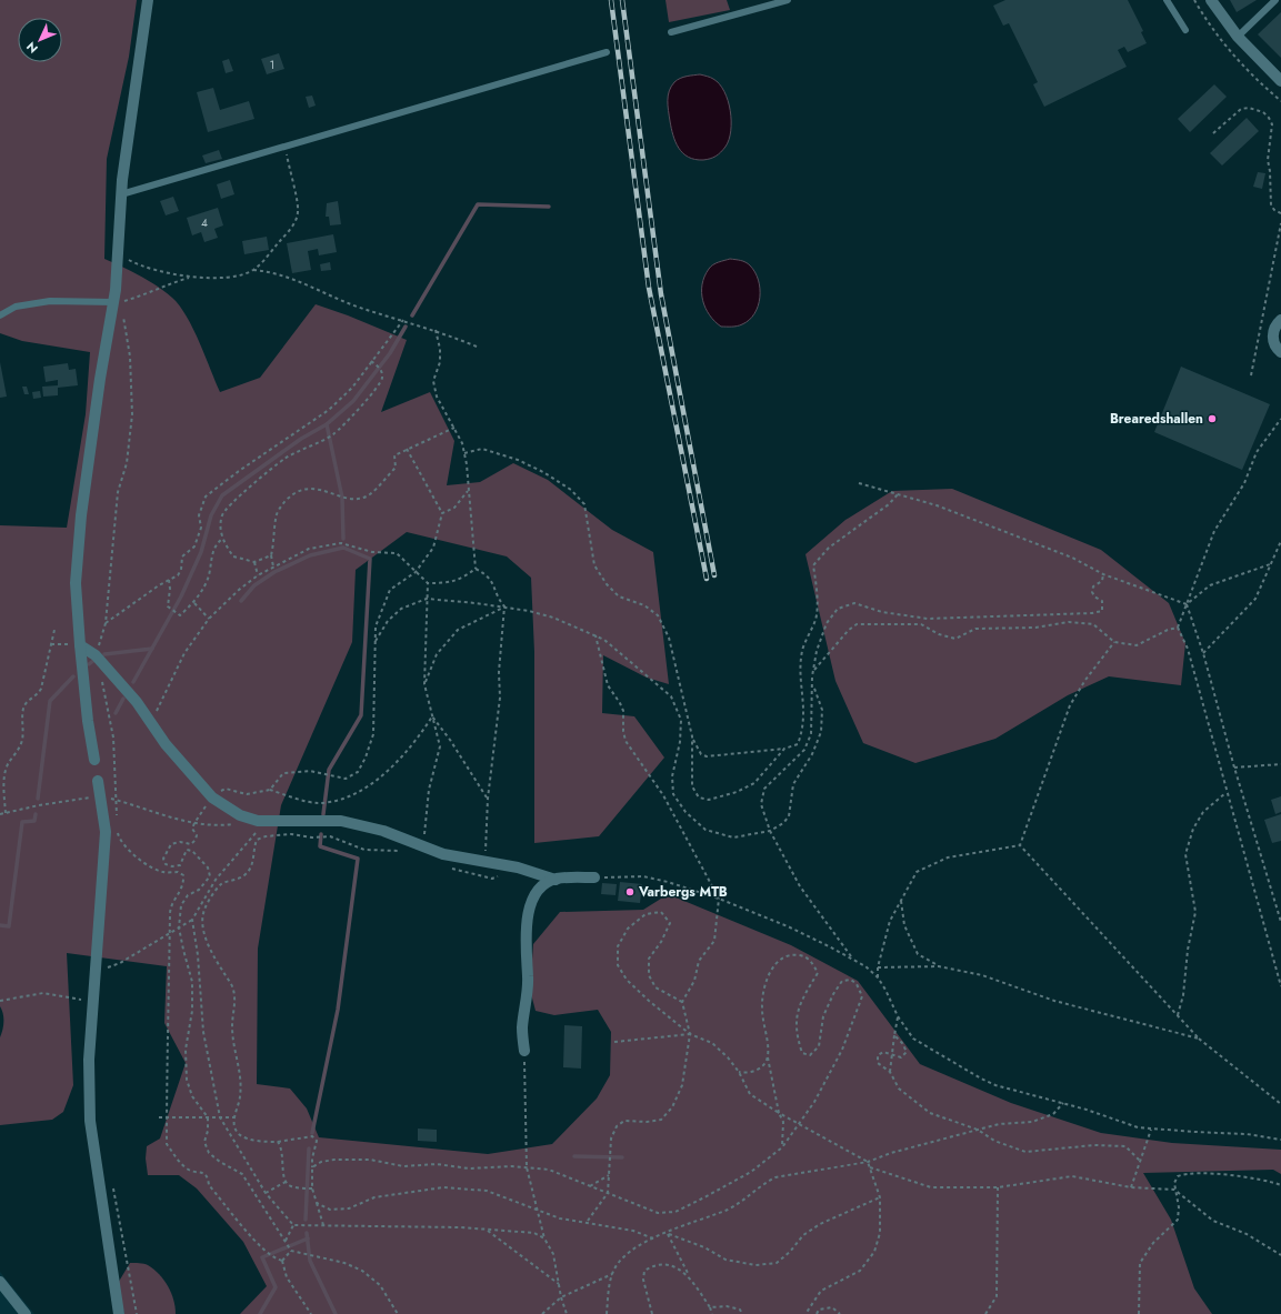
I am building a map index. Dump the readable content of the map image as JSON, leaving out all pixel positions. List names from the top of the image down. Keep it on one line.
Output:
{"places":["Brearedshallen","Varbergs MTB"],"house_numbers":["1","4"],"north":"bottom left"}
